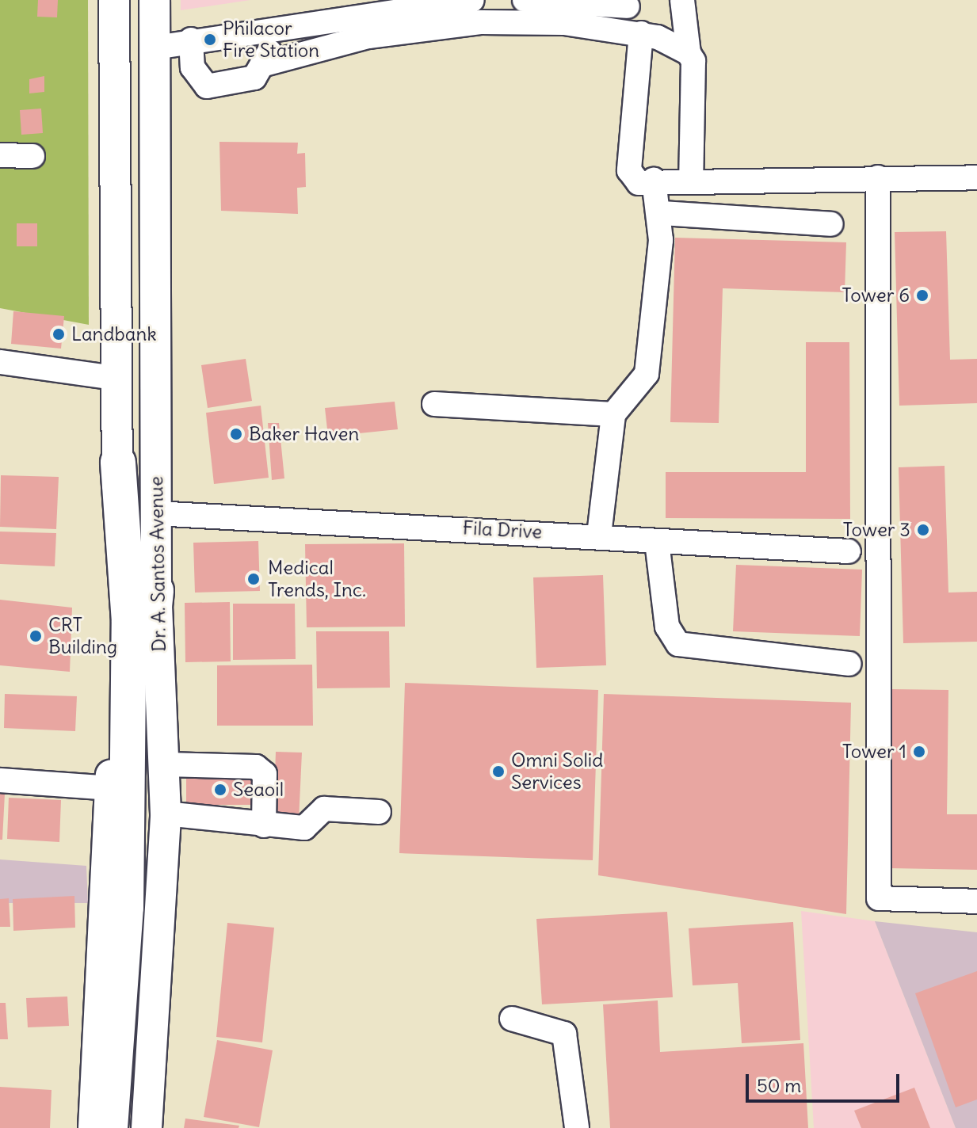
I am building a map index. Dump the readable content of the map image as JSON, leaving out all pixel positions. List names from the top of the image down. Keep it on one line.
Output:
{"streets":{"main road":["Dr. A. Santos Avenue"],"street":["Fila Drive"]},"crossings":[["Fila Drive","Dr. A. Santos Avenue"]],"places":["Philacor Fire Station","Tower 6","Landbank","Baker Haven","Tower 3","Medical Trends, Inc.","CRT Building","Tower 1","Omni Solid Services","Seaoil"],"scale_bar":"50 m"}
